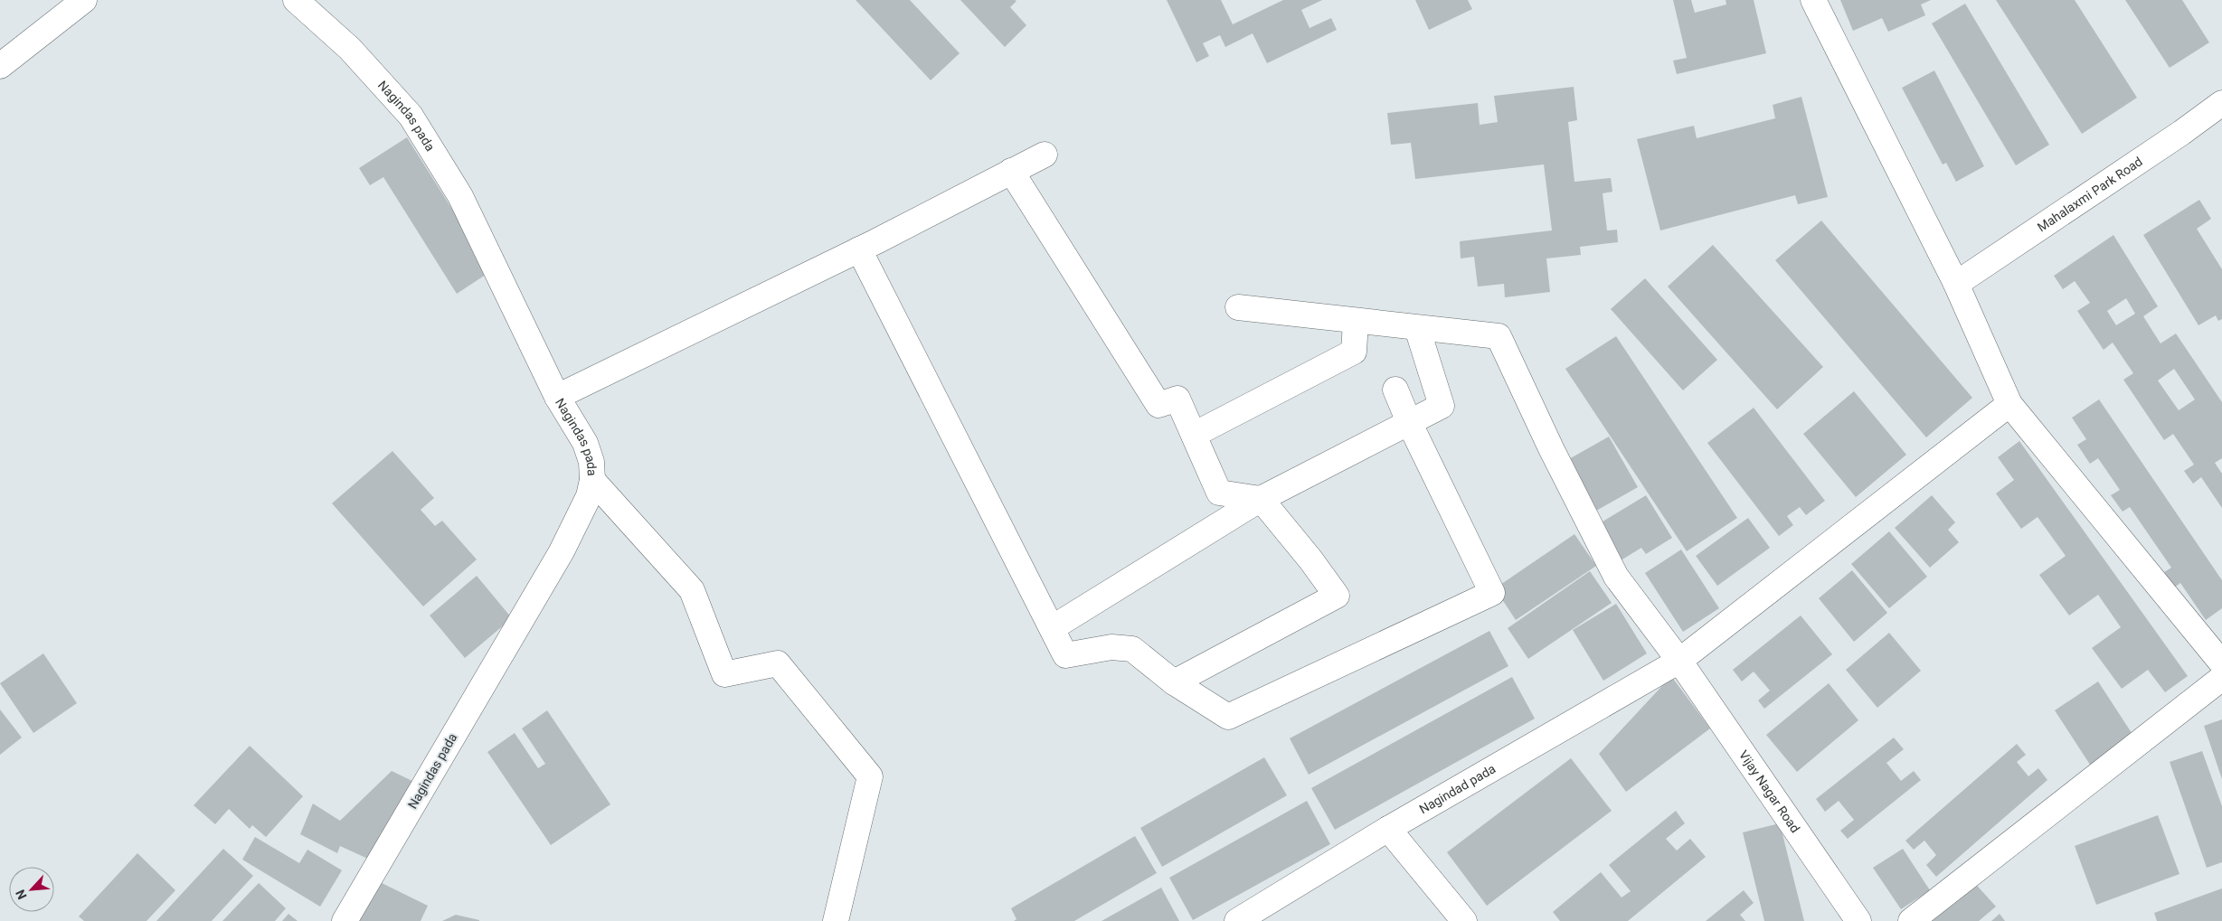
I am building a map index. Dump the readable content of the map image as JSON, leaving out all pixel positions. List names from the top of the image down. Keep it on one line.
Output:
{"streets":{"street":["Nagindas pada","Mahalaxmi Park Road","Nagindad pada","Vijay Nagar Road"]},"crossings":[["Nagindad pada","Vijay Nagar Road"]],"north":"bottom left"}
